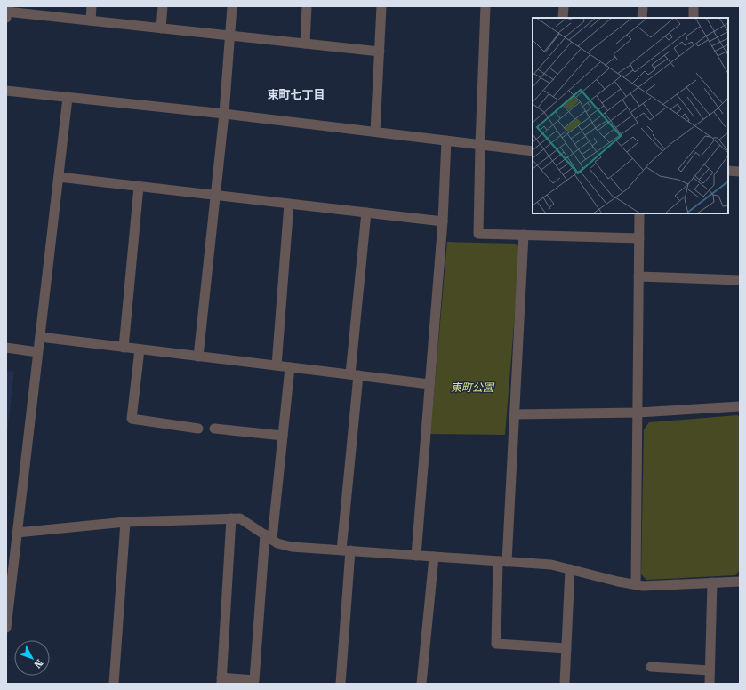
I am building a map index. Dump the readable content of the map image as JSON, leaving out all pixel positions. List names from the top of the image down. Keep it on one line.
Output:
{"districts":["東町七丁目"],"parks":["東町公園"],"north":"bottom right"}
